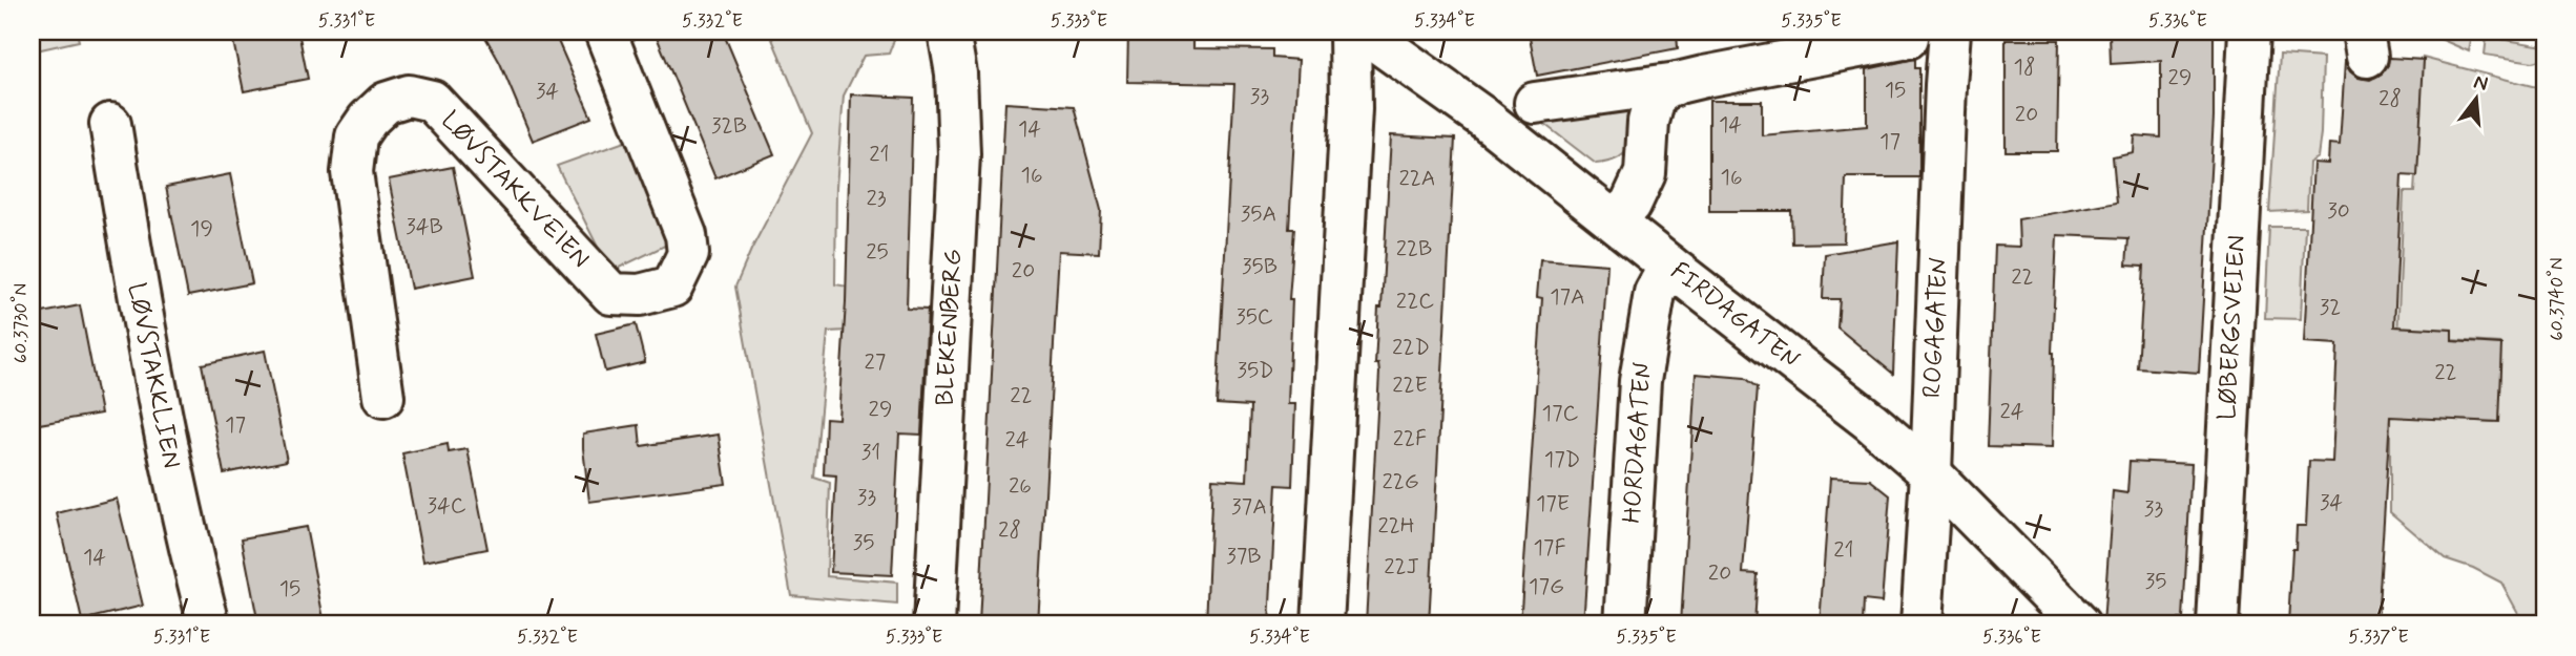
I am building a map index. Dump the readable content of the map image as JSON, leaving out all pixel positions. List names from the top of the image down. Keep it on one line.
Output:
{"streets":{"street":["LØVSTAKKVEIEN","FIRDAGATEN","BLEKENBERG","ROGAGATEN","LØBERGSVEIEN","LØVSTAKKLIEN","HORDAGATEN"]},"crossings":[["FIRDAGATEN","ROGAGATEN"],["FIRDAGATEN","HORDAGATEN"]],"house_numbers":["18","29","15","34","33","28","20","14","32B","14","17","21","16","16","22A","23","30","35A","34B","19","22B","25","35B","20","22","17A","22C","32","35C","22D","27","35D","22","22E","22","29","24","17C","17","22F","24","31","17D","22G","26","33","34","17E","34C","37A","33","22H","28","35","17F","21","37B","14","22J","20","35","17G","15"],"north":"top","coordinates":["5.331°E","5.332°E","5.333°E","5.334°E","5.335°E","5.336°E","60.3740°N","60.3730°N","5.337°E"]}
